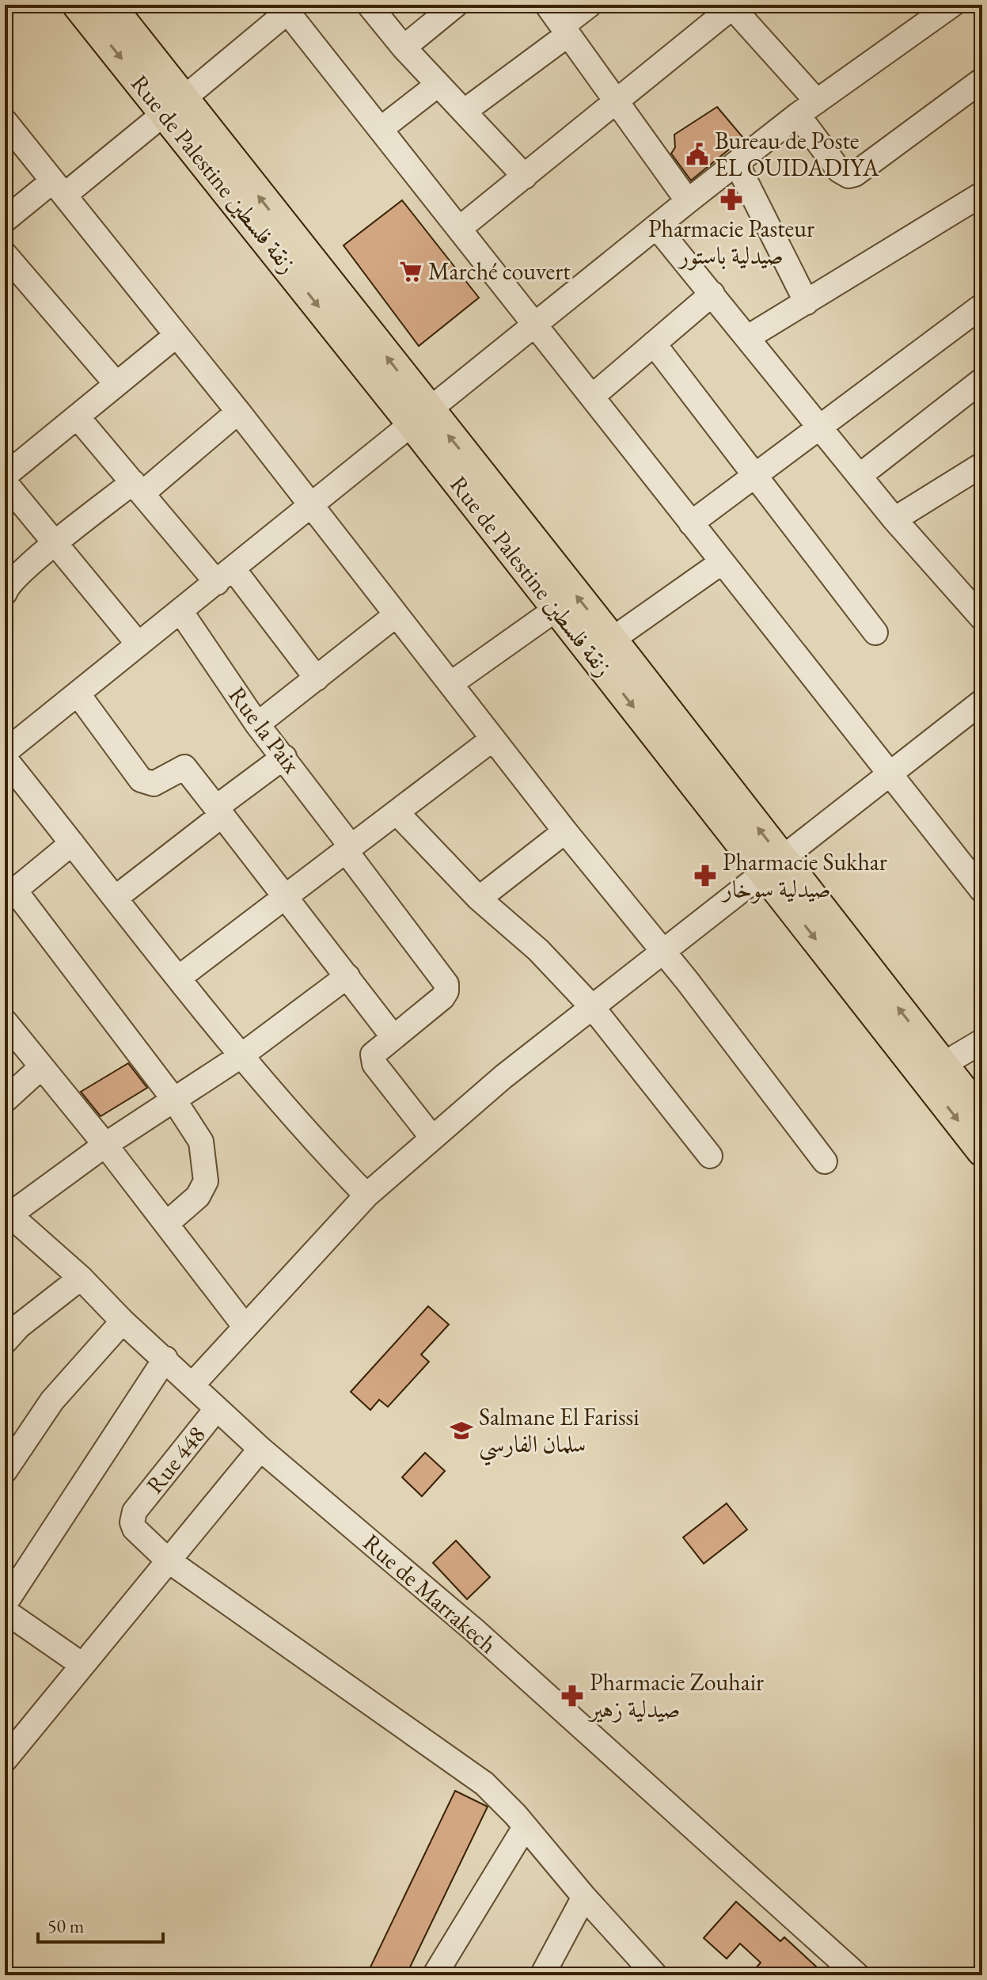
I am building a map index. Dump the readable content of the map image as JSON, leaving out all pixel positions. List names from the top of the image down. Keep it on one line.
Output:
{"streets":{"main road":["Rue de Palestine زنقة فلسطين"],"street":["Rue la Paix","Rue 448","Rue de Marrakech"]},"crossings":[["Rue 448","Rue de Marrakech"]],"places":{"public building":["Bureau de Poste EL OUIDADIYA"],"pharmacy":["Pharmacie Pasteur صيدلية باستور","Pharmacie Sukhar صيدلية سوخار","Pharmacie Zouhair صيدلية زهير"],"supermarket":["Marché couvert"],"school or university":["Salmane El Farissi سلمان الفارسي"]},"scale_bar":"50 m"}
